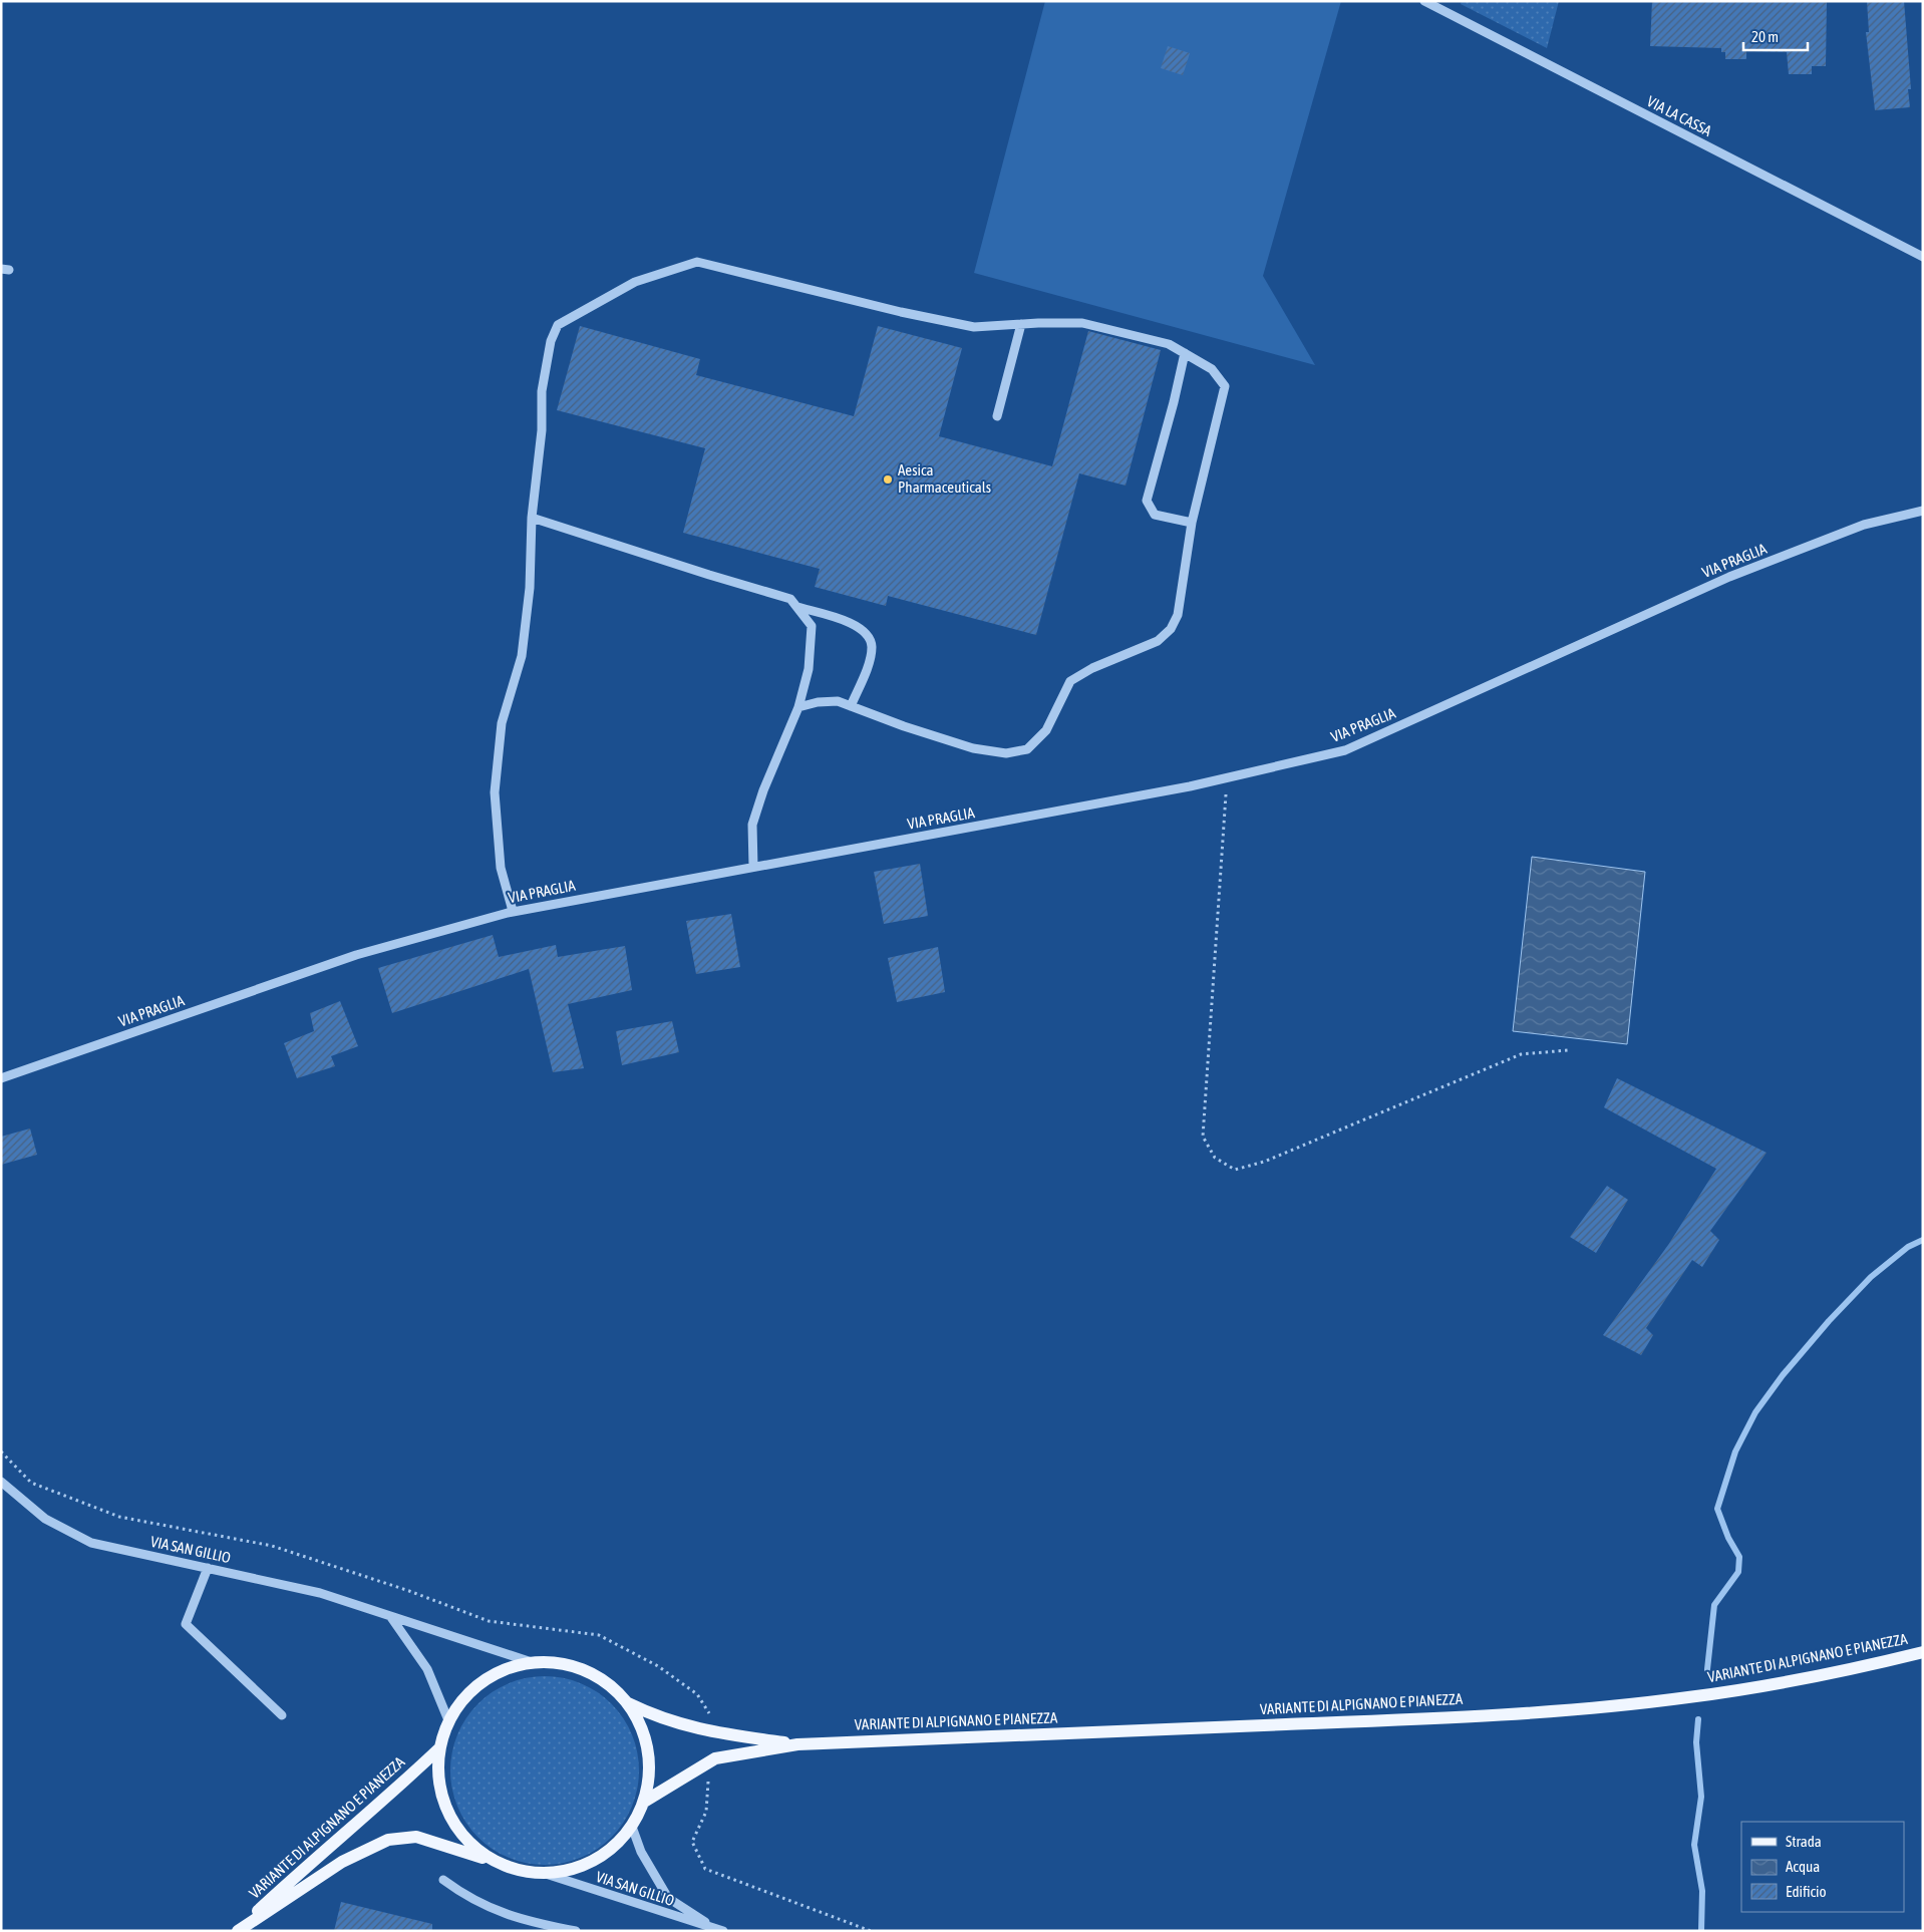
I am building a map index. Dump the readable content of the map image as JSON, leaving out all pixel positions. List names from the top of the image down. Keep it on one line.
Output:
{"streets":{"main road":["VARIANTE DI ALPIGNANO E PIANEZZA"],"street":["VIA LA CASSA","VIA PRAGLIA","VIA SAN GILLIO"]},"crossings":[["VIA SAN GILLIO","VARIANTE DI ALPIGNANO E PIANEZZA"]],"places":["Aesica Pharmaceuticals"],"legend":["Strada","Acqua","Edificio"],"scale_bar":"20 m"}
